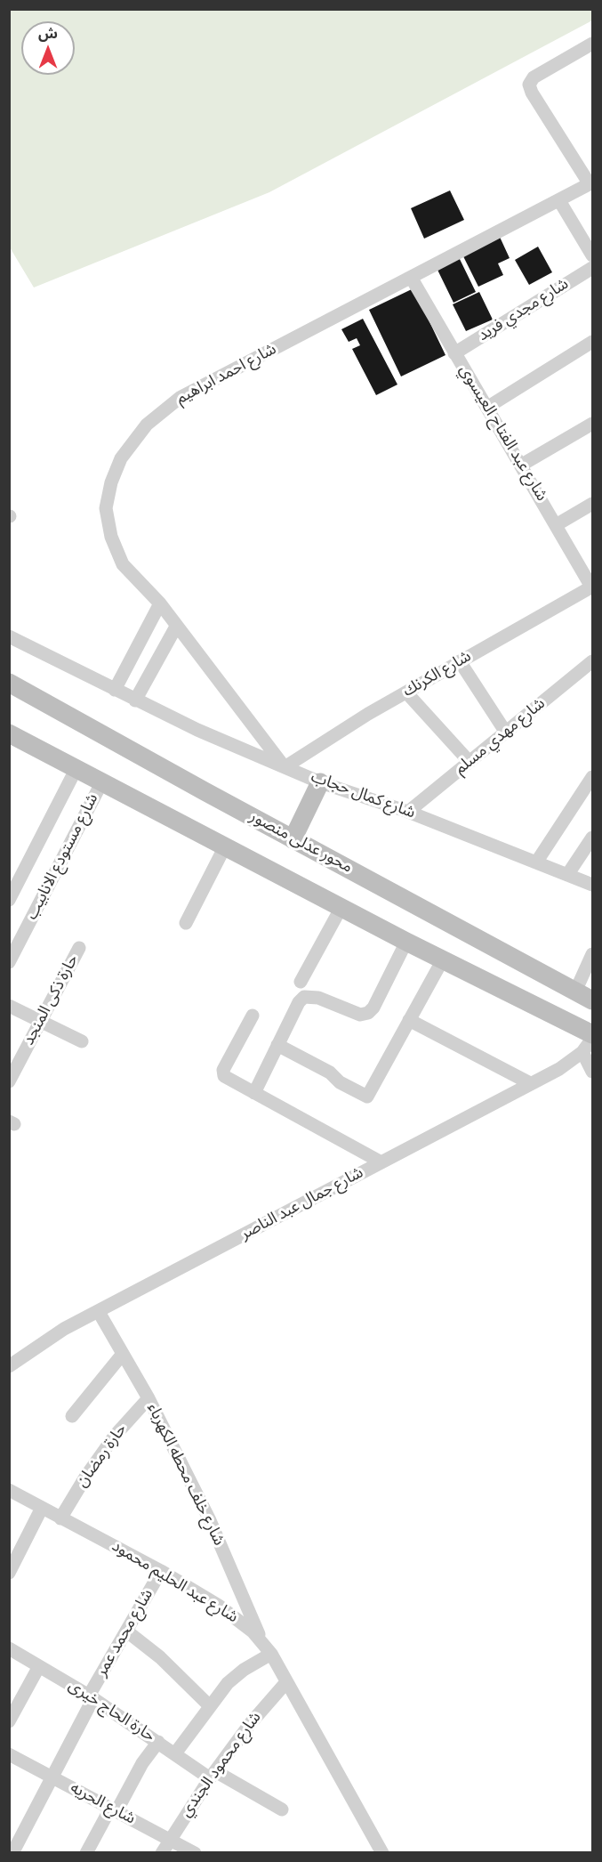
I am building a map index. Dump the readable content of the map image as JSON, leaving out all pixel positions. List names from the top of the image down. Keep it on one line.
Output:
{"streets":{"main road":["محور عدلى منصور"],"street":["شارع مجدي فريد","شارع احمد ابراهيم","شارع عبد الفتاح العيسوي","شارع الكرنك","شارع مهدي مسلم","شارع كمال حجاب","شارع مستودع الانابيب","حارة ذكى المنجد","شارع جمال عبد الناصر","حارة رمضان","شارع خلف محطه الكهرباء","شارع عبد الحليم محمود","شارع محمد عمر","حارة الحاج خيرى","شارع محمود الجندي","شارع الحريه"]},"crossings":[["شارع مجدي فريد","شارع عبد الفتاح العيسوي"],["شارع احمد ابراهيم","شارع عبد الفتاح العيسوي"],["شارع احمد ابراهيم","شارع الكرنك"],["شارع احمد ابراهيم","شارع كمال حجاب"],["شارع عبد الفتاح العيسوي","شارع الكرنك"],["شارع الكرنك","شارع كمال حجاب"],["شارع مهدي مسلم","شارع كمال حجاب"],["شارع جمال عبد الناصر","شارع خلف محطه الكهرباء"],["حارة رمضان","شارع خلف محطه الكهرباء"],["حارة رمضان","شارع عبد الحليم محمود"],["شارع خلف محطه الكهرباء","شارع عبد الحليم محمود"],["شارع عبد الحليم محمود","شارع محمد عمر"],["شارع عبد الحليم محمود","شارع محمود الجندي"],["شارع محمد عمر","حارة الحاج خيرى"],["شارع محمد عمر","شارع الحريه"],["حارة الحاج خيرى","شارع محمود الجندي"],["شارع محمود الجندي","شارع الحريه"]],"north":"top"}
